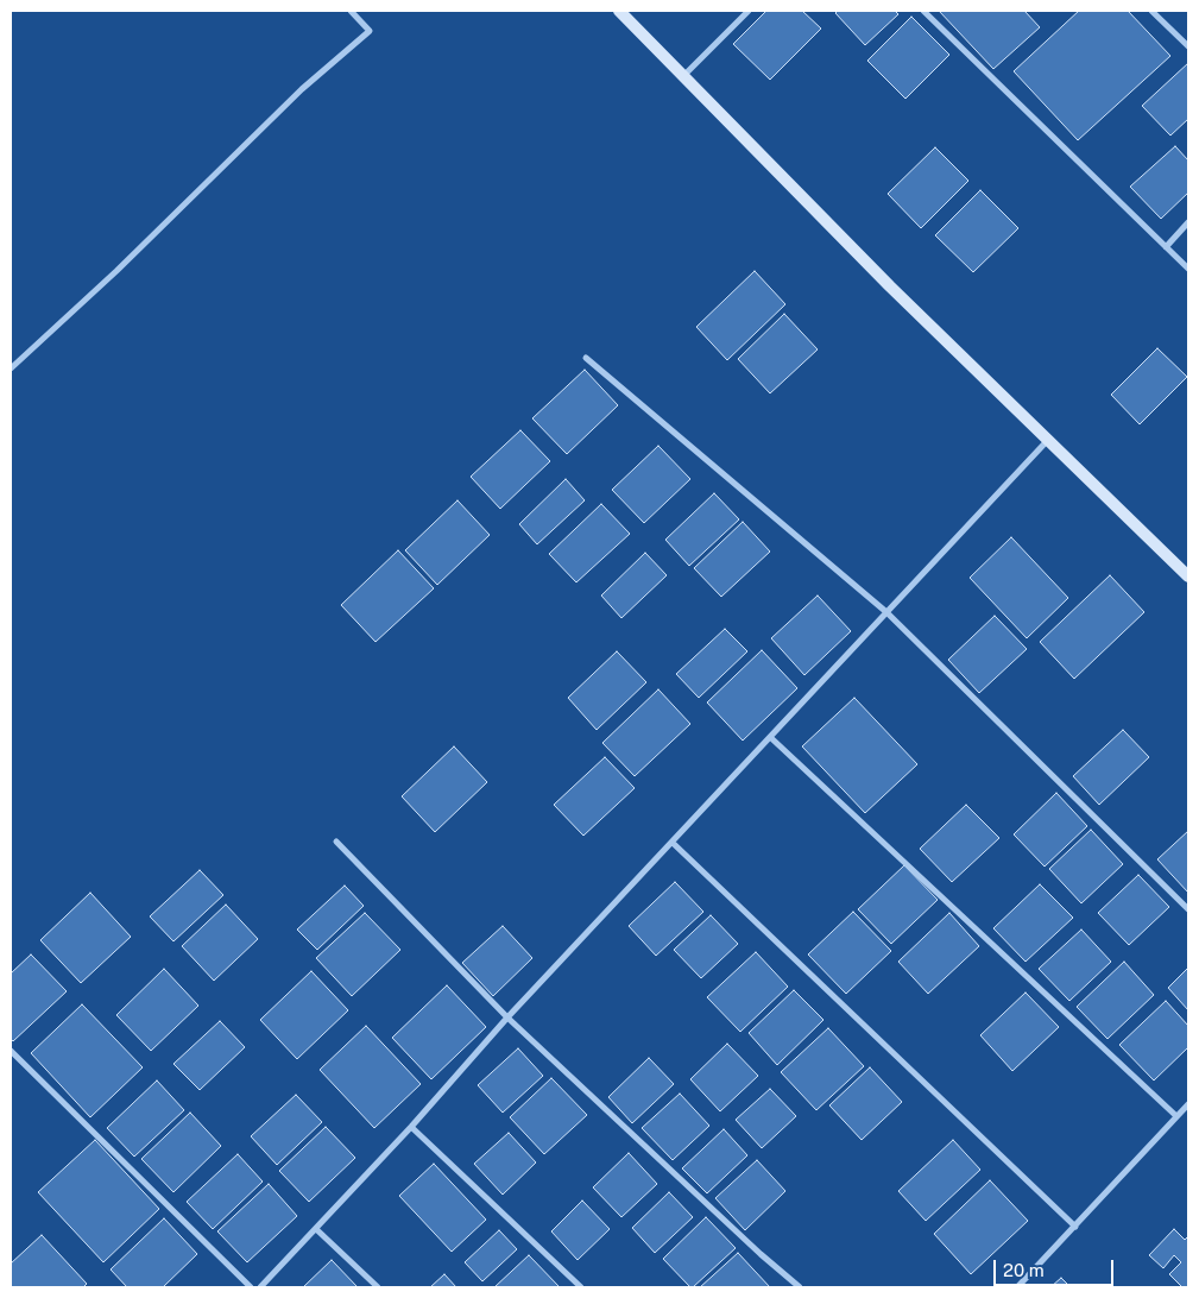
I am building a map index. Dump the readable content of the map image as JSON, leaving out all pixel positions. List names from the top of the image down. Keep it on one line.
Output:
{"scale_bar":"20 m"}
